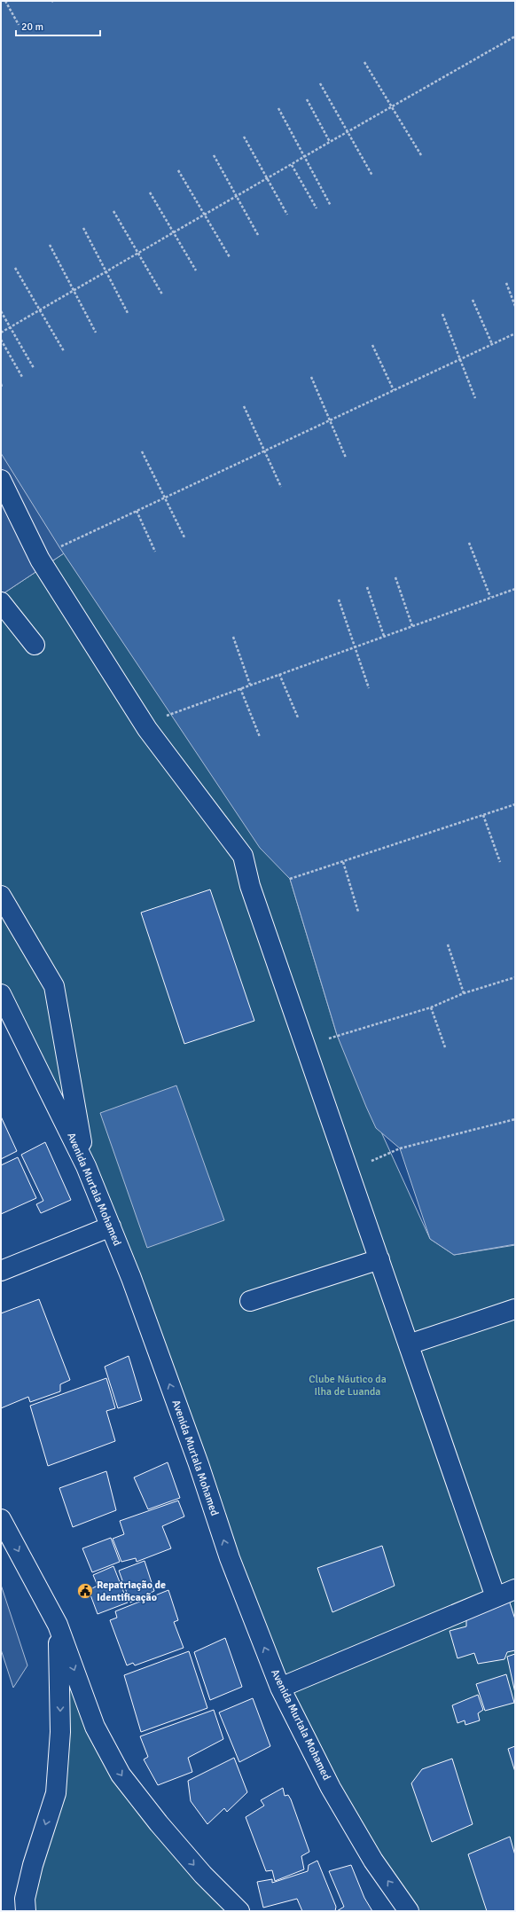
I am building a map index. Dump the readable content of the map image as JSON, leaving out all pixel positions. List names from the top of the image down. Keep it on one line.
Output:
{"streets":{"street":["Avenida Murtala Mohamed"]},"one_way":["Avenida Murtala Mohamed"],"parks":["Clube Náutico da Ilha de Luanda"],"places":{"public building":["Repatriação de Identificação"]},"scale_bar":"20 m"}
